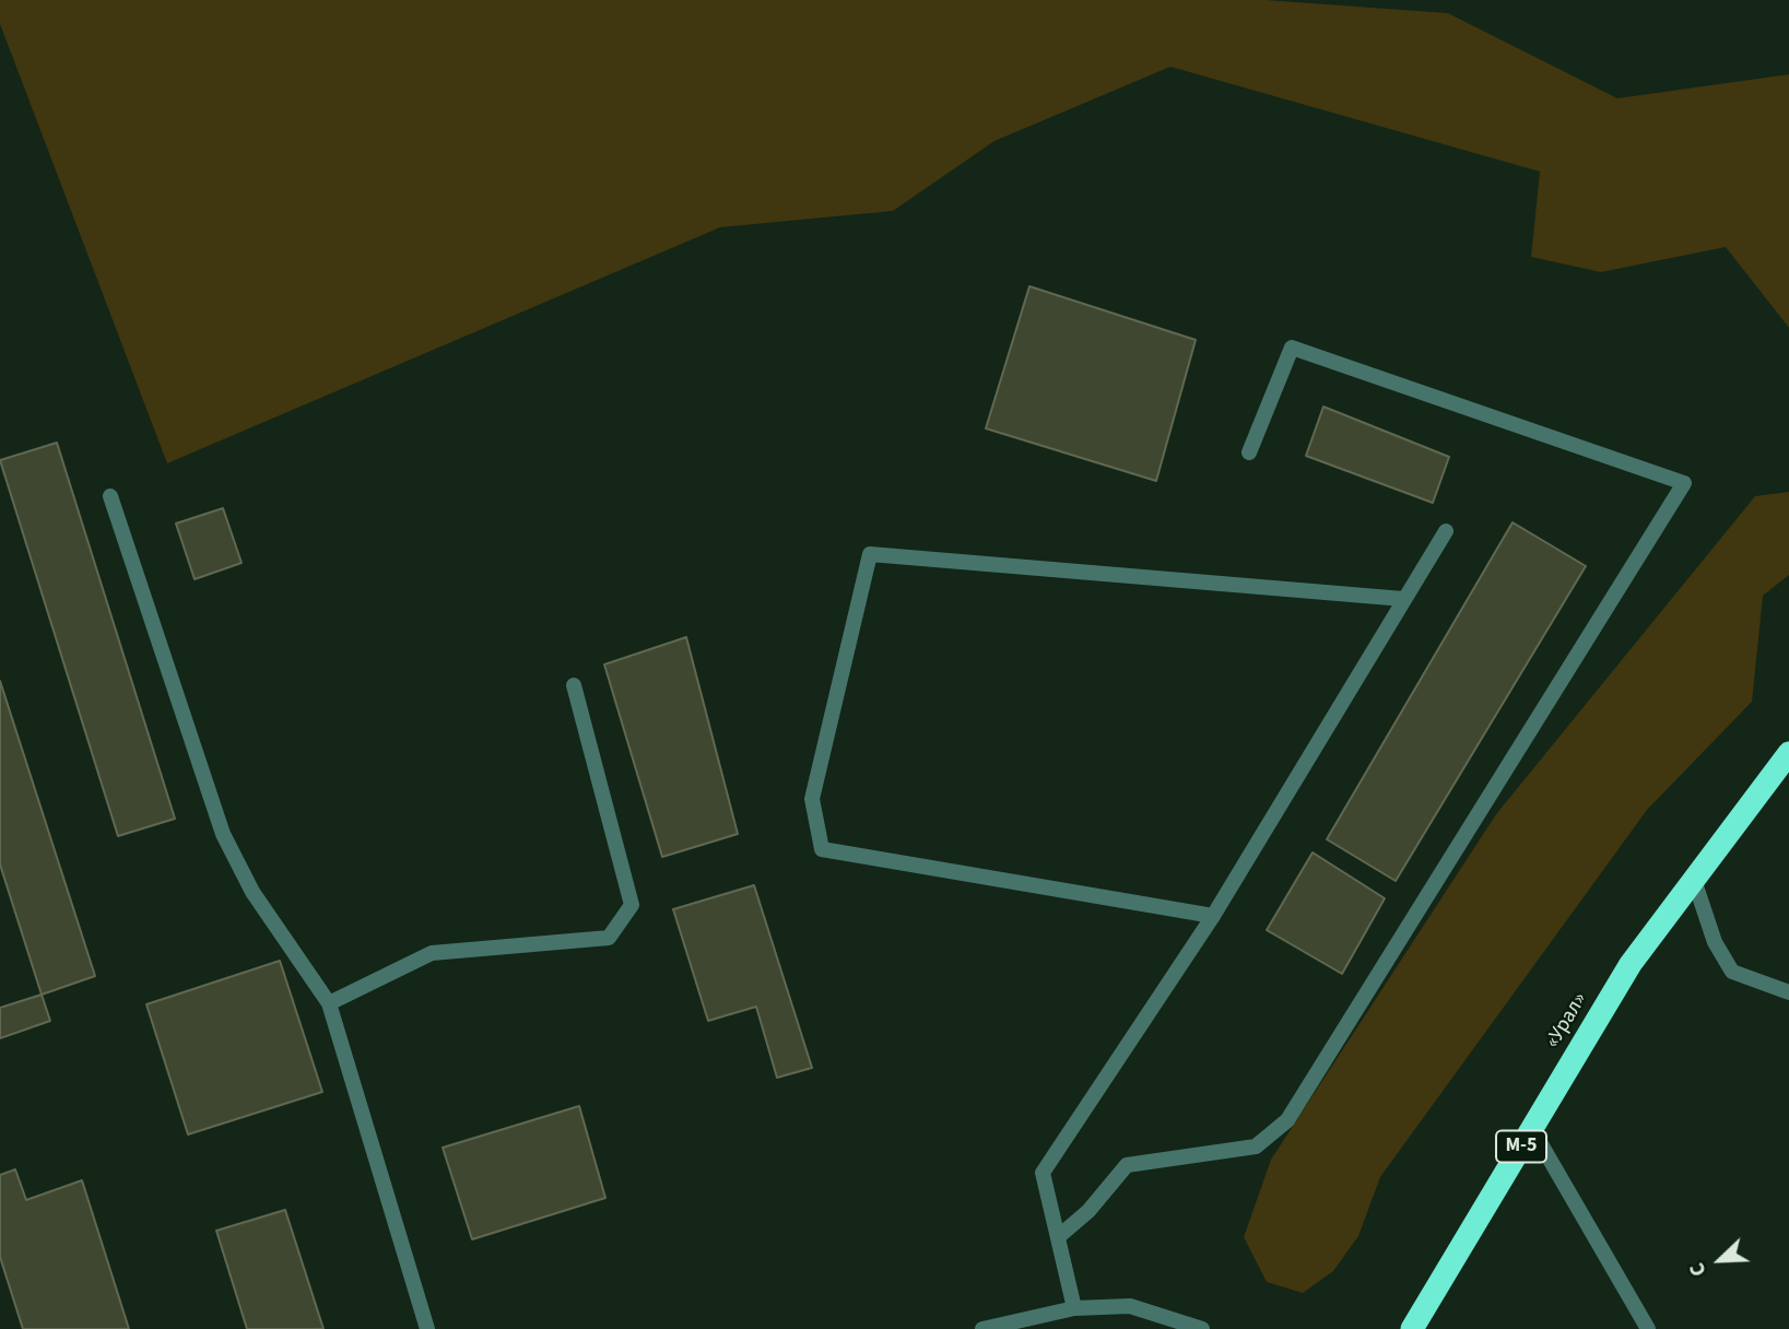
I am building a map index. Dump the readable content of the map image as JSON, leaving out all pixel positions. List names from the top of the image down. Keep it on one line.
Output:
{"streets":{"highway":["«Урал»","М-5"]},"north":"bottom left"}
